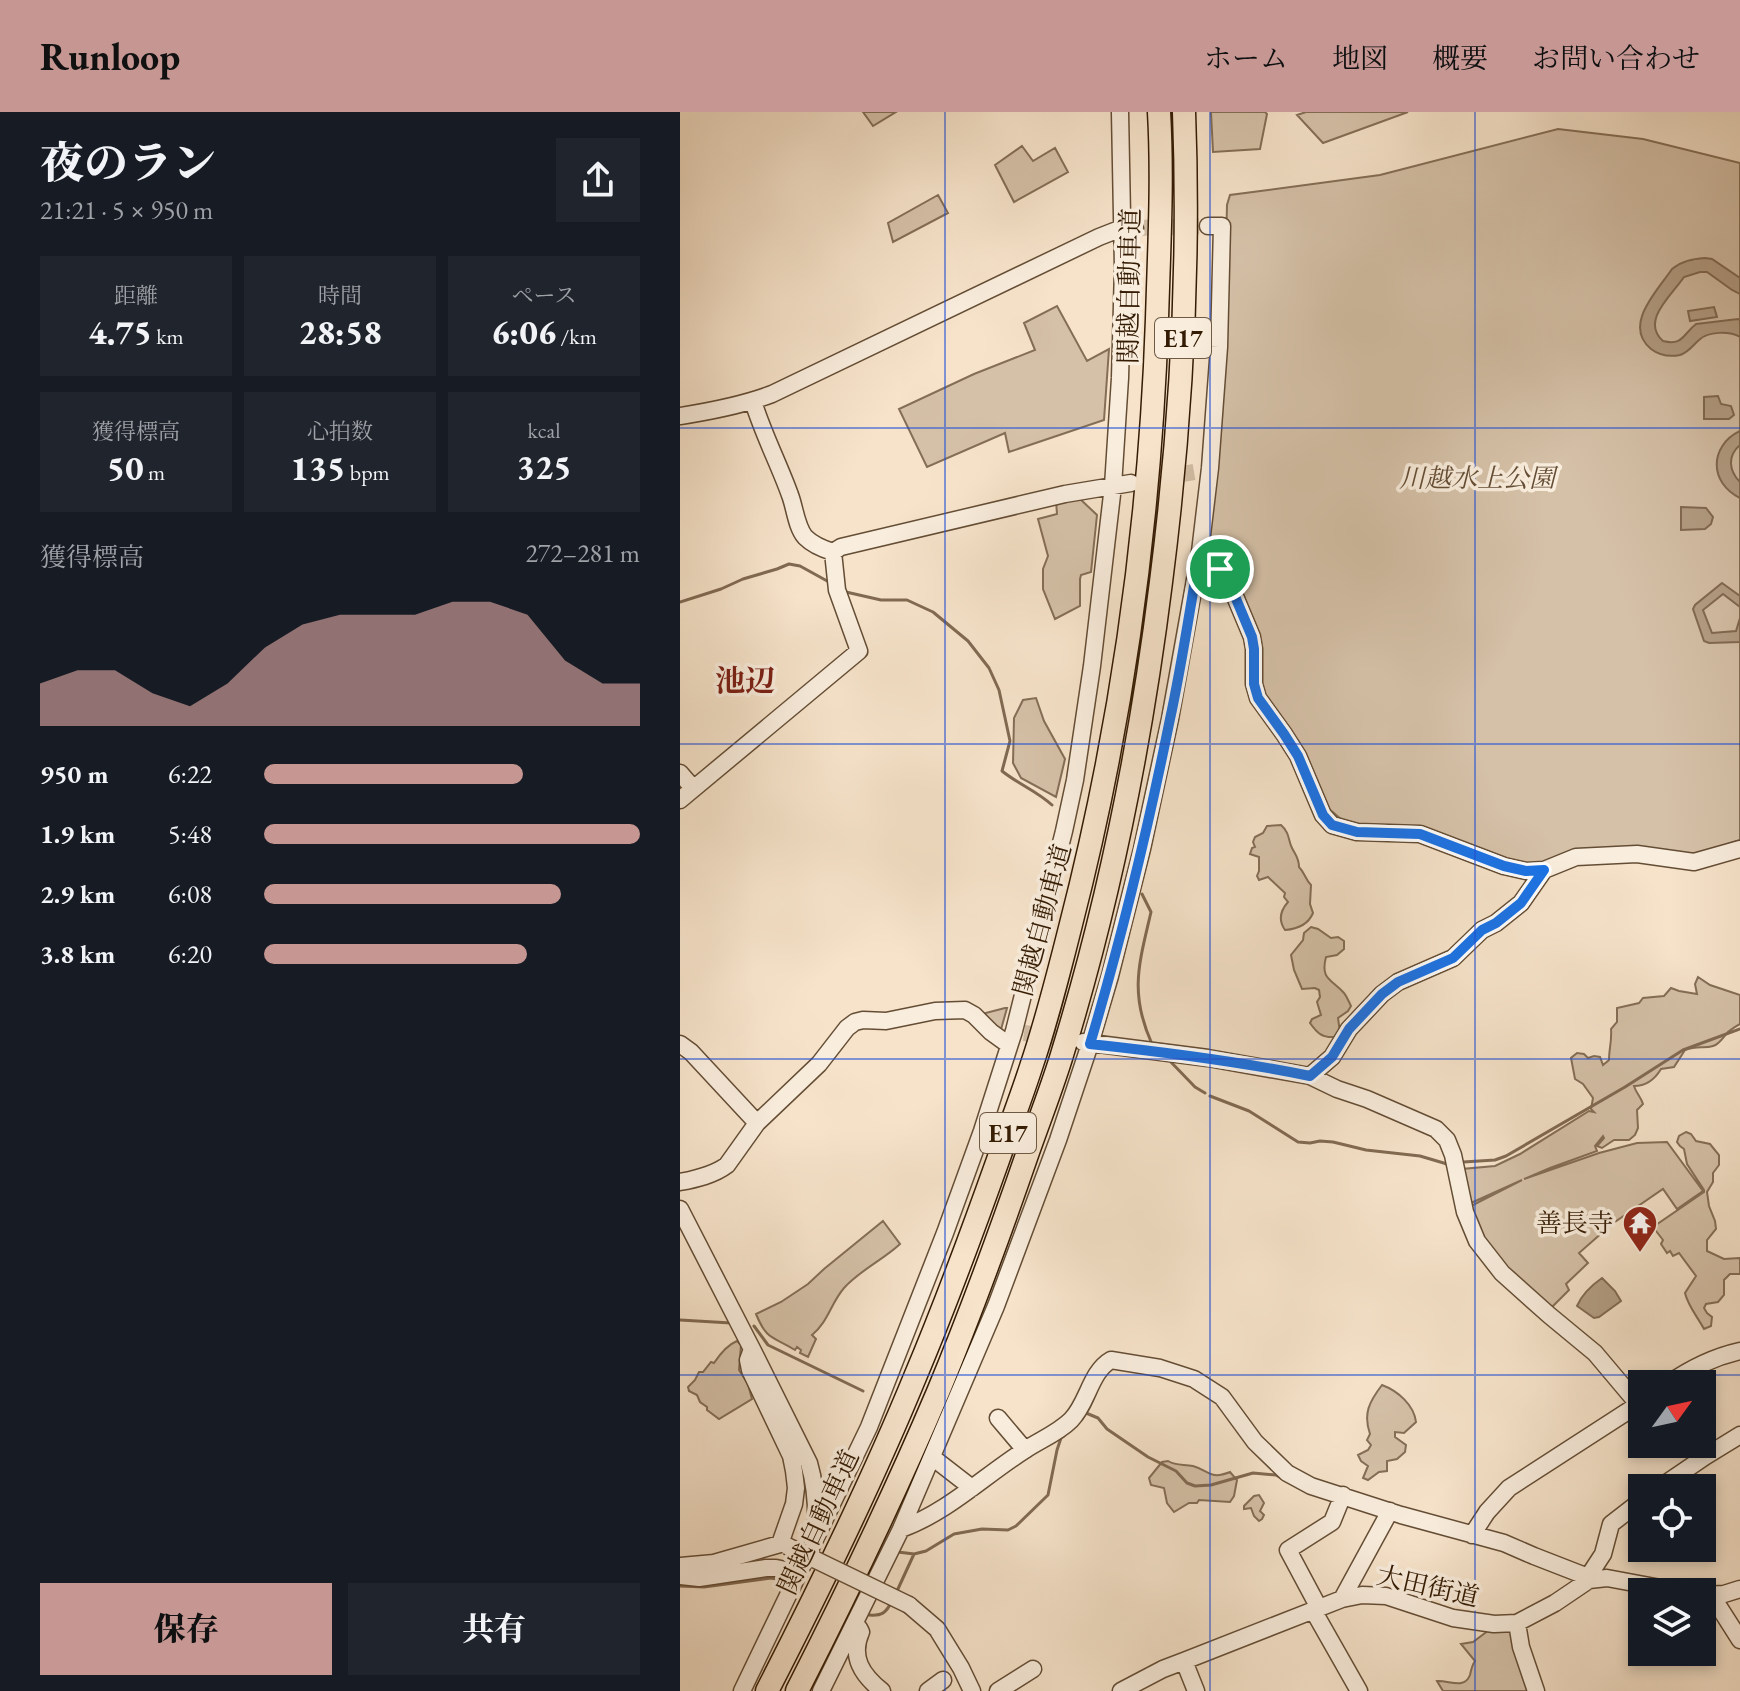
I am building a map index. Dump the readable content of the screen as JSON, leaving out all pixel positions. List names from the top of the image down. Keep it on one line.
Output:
{"streets":{"highway":["関越自動車道","E17"],"street":["大田街道"]},"districts":["池辺"],"parks":["川越水上公園"],"places":{"temple":["善長寺"]},"north":"top right","page":{"header":"Runloop","nav":["ホーム","地図","概要","お問い合わせ"],"heading":["夜のラン","21:21 · 5 × 950 m"],"stats":[["距離","4.75 km"],["時間","28:58"],["ペース","6:06 /km"],["獲得標高","50 m"],["心拍数","135 bpm"],["kcal","325"]],"chart":["獲得標高","272–281 m"],"list":[{"name":"950 m","note":"6:22"},{"name":"1.9 km","note":"5:48"},{"name":"2.9 km","note":"6:08"},{"name":"3.8 km","note":"6:20"}],"buttons":["保存","共有"]}}
